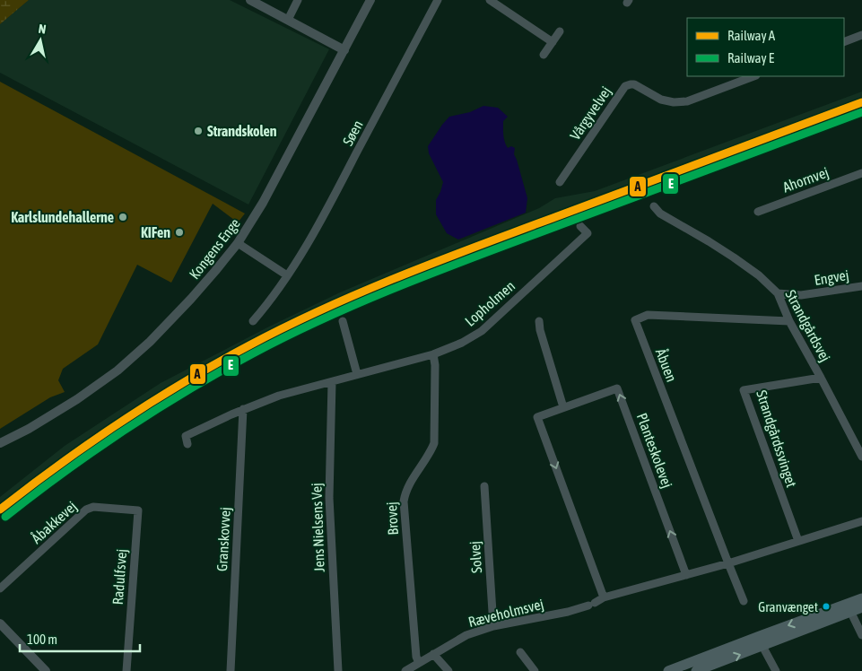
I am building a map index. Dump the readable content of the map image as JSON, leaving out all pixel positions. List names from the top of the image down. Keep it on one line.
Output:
{"streets":{"street":["Vårgyvelvej","Søen","Ahornvej","Kongens Enge","Engvej","Lopholmen","Strandgårdsvej","Åbuen","Strandgårdssvinget","Planteskolevej","Brovej","Åbakkevej","Jens Nielsens Vej","Granskovvej","Solvej","Radulfsvej","Ræveholmsvej"]},"crossings":[["Engvej","Strandgårdsvej"],["Lopholmen","Brovej"],["Lopholmen","Jens Nielsens Vej"],["Lopholmen","Granskovvej"],["Strandgårdsvej","Åbuen"],["Strandgårdsvej","Strandgårdssvinget"],["Åbuen","Ræveholmsvej"],["Strandgårdssvinget","Ræveholmsvej"],["Planteskolevej","Ræveholmsvej"],["Brovej","Ræveholmsvej"],["Åbakkevej","Radulfsvej"],["Solvej","Ræveholmsvej"]],"places":["Strandskolen","Karlslundehallerne","KIFen","Granvænget"],"lines":["rail line A","rail line E"],"legend":["Railway A","Railway E"],"scale_bar":"100 m","north":"top"}
